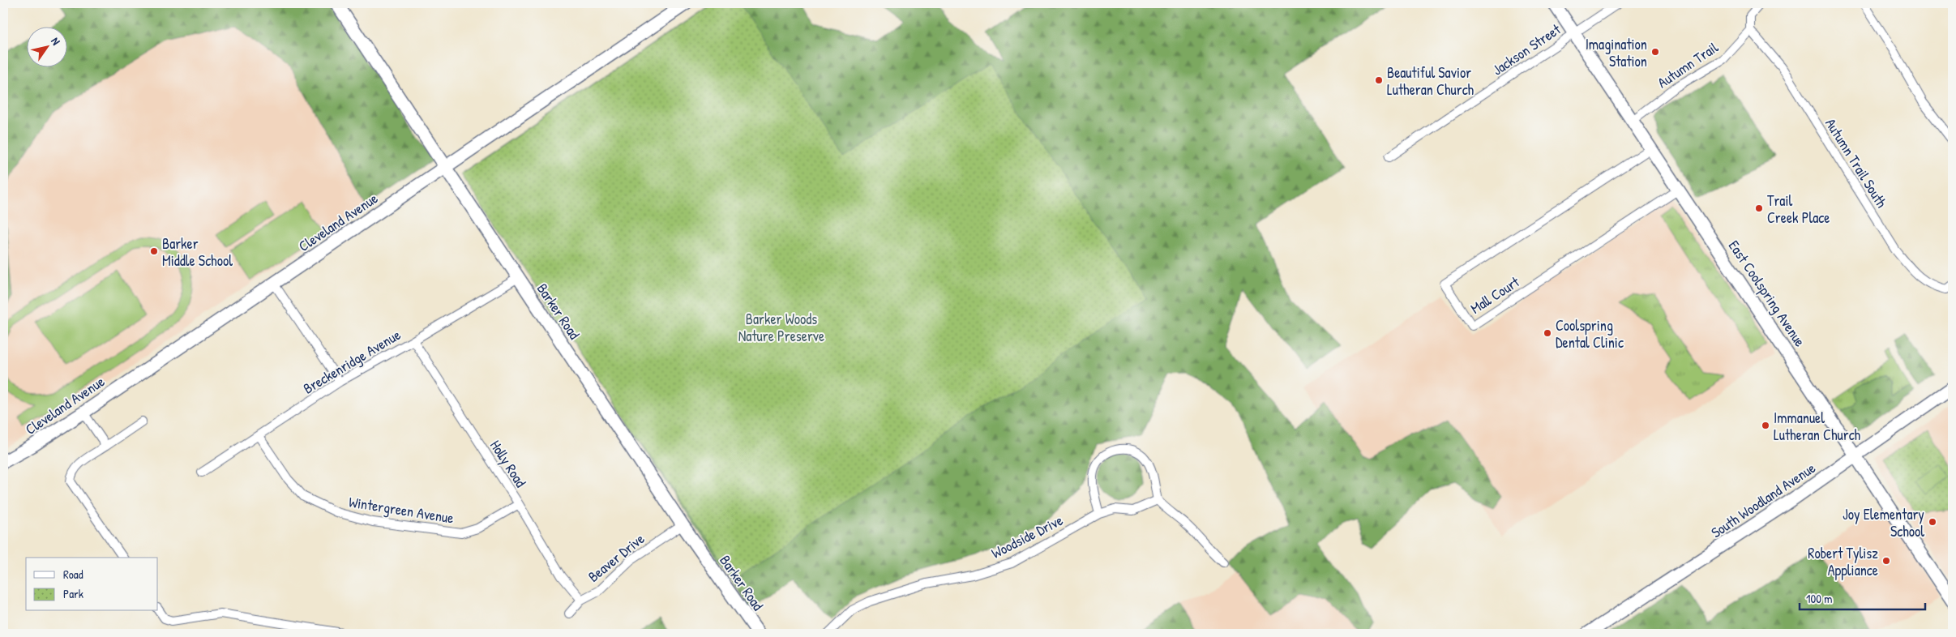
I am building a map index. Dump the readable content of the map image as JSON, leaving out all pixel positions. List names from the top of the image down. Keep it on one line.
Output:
{"streets":{"street":["Jackson Street","Autumn Trail","Autumn Trail South","Cleveland Avenue","East Coolspring Avenue","Mall Court","Barker Road","Breckenridge Avenue","Holly Road","South Woodland Avenue","Wintergreen Avenue","Woodside Drive","Beaver Drive"]},"crossings":[["Jackson Street","East Coolspring Avenue"],["Autumn Trail","Autumn Trail South"],["Autumn Trail","East Coolspring Avenue"],["Cleveland Avenue","Barker Road"],["East Coolspring Avenue","Mall Court"],["East Coolspring Avenue","South Woodland Avenue"],["Barker Road","Breckenridge Avenue"],["Barker Road","Beaver Drive"],["Breckenridge Avenue","Holly Road"],["Breckenridge Avenue","Wintergreen Avenue"],["Holly Road","Wintergreen Avenue"],["Holly Road","Beaver Drive"]],"parks":["Barker Woods Nature Preserve"],"places":["Imagination Station","Beautiful Savior Lutheran Church","Trail Creek Place","Barker Middle School","Coolspring Dental Clinic","Immanuel Lutheran Church","Joy Elementary School","Robert Tylisz Appliance"],"legend":["Road","Park"],"scale_bar":"100 m","north":"top right"}
